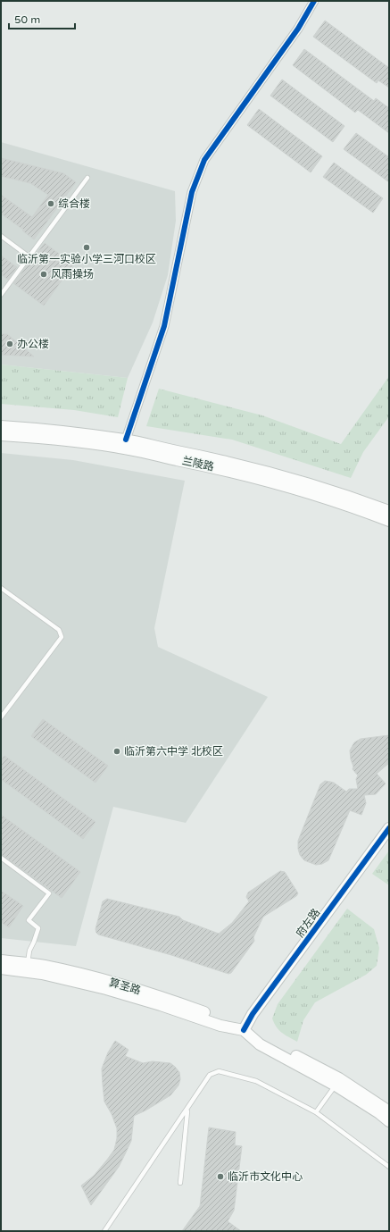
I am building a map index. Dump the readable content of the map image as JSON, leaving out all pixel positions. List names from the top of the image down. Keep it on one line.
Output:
{"streets":{"main road":["兰陵路","府左路","算圣路"]},"crossings":[["府左路","算圣路"]],"places":["综合楼","临沂第一实验小学三河口校区","风雨操场","办公楼","临沂第六中学 北校区","临沂市文化中心"],"scale_bar":"50 m"}
